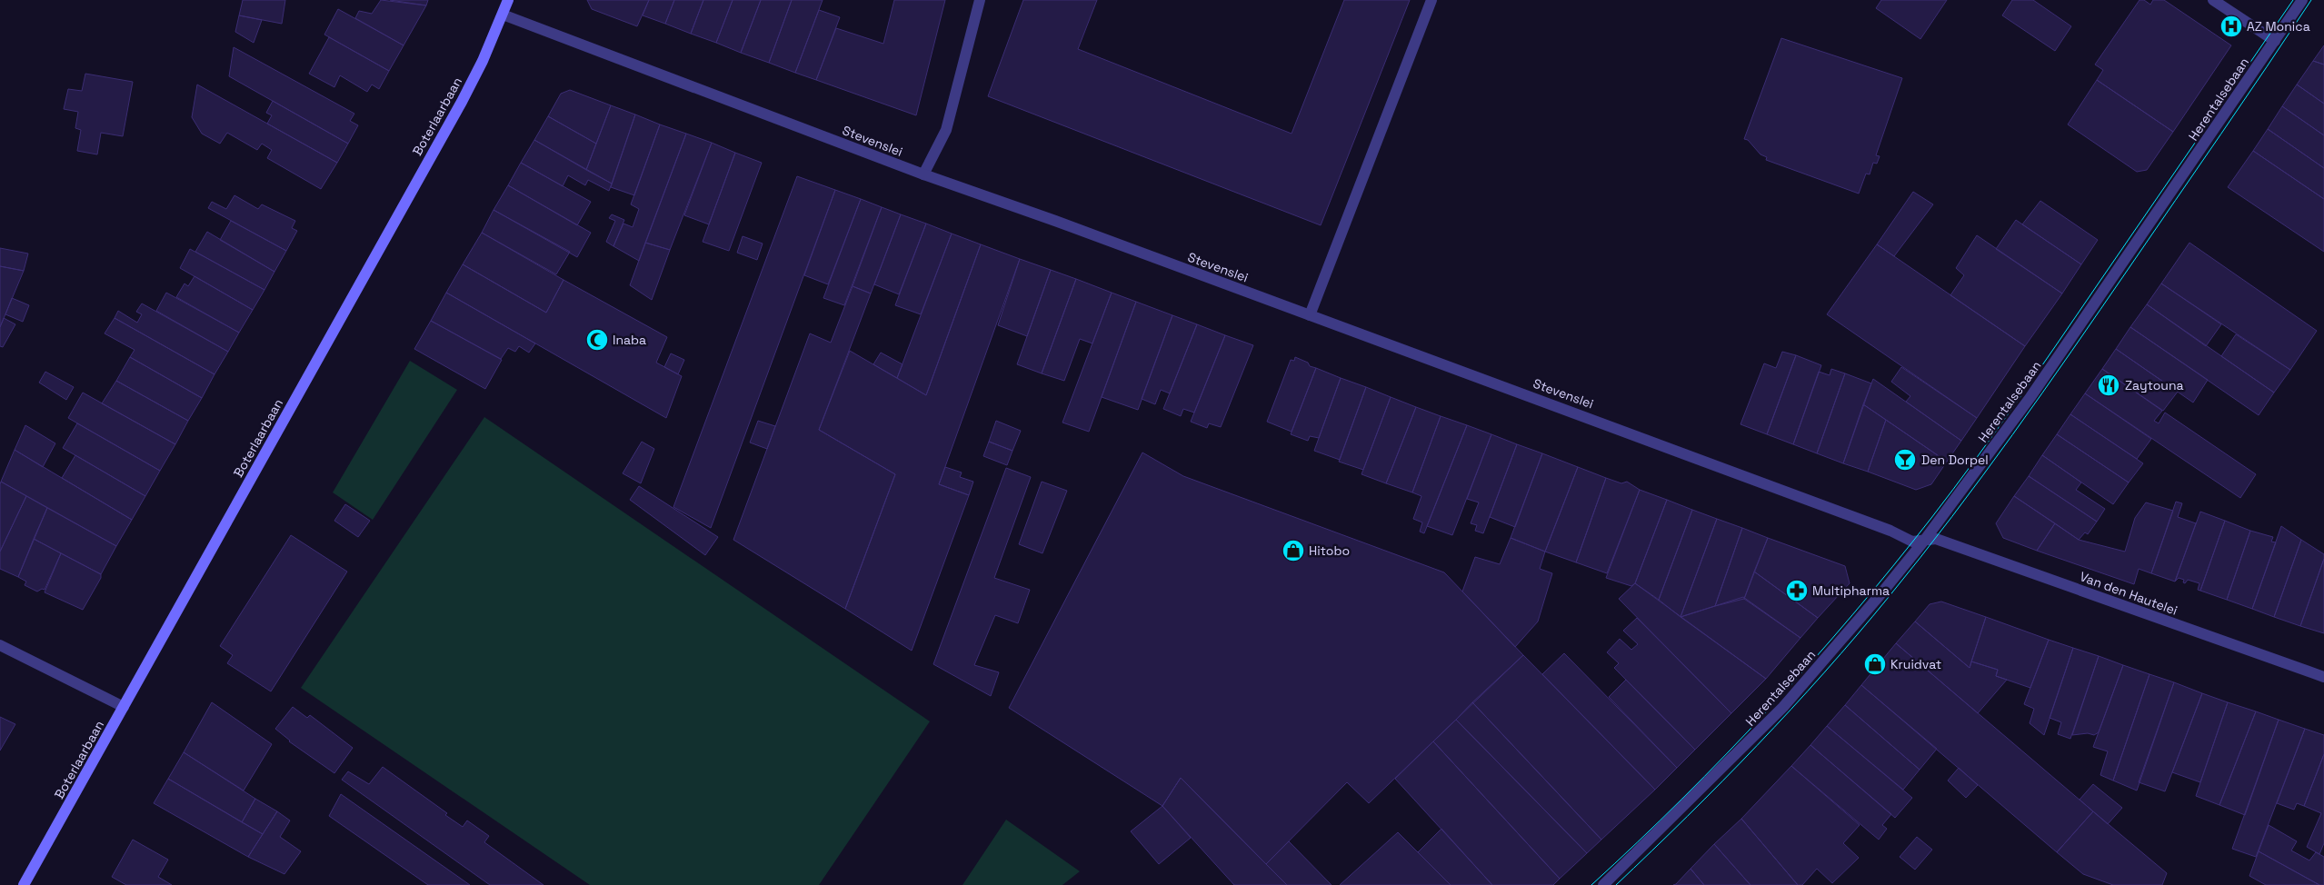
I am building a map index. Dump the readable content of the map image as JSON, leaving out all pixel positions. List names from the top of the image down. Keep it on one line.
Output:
{"streets":{"main road":["Boterlaarbaan"],"street":["Herentalsebaan","Stevenslei","Van den Hautelei"]},"crossings":[["Herentalsebaan","Stevenslei"],["Herentalsebaan","Van den Hautelei"],["Boterlaarbaan","Stevenslei"],["Stevenslei","Van den Hautelei"]],"places":{"hospital":["AZ Monica"],"mosque":["Inaba"],"restaurant":["Zaytouna"],"bar":["Den Dorpel"],"shop":["Hitobo","Kruidvat"],"pharmacy":["Multipharma"]}}
